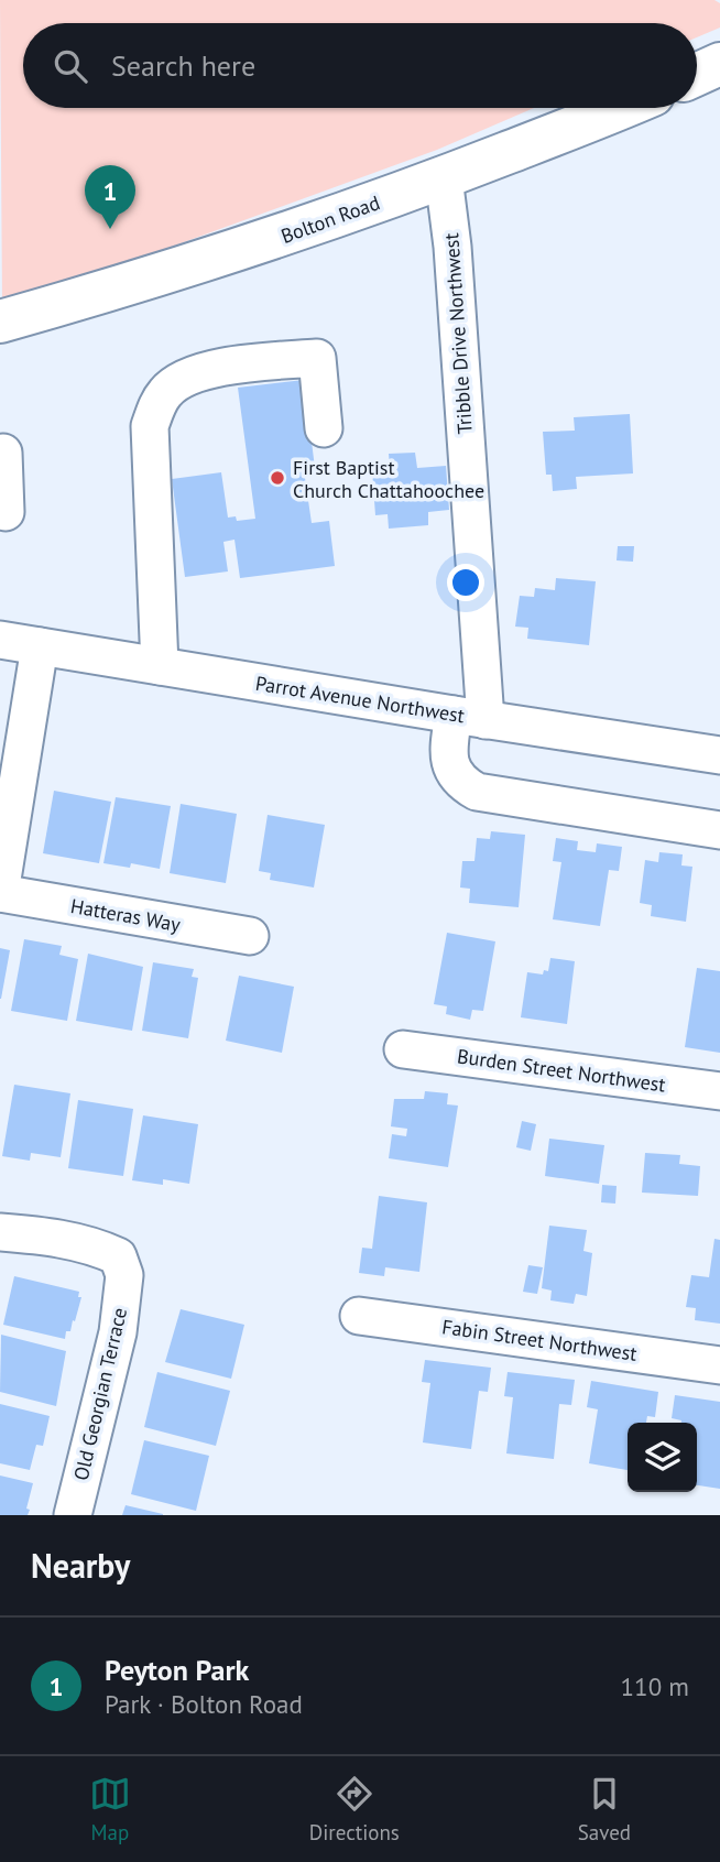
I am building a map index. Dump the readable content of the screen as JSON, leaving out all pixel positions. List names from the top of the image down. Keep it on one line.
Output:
{"streets":{"main road":["Bolton Road"],"street":["Tribble Drive Northwest","Parrot Avenue Northwest","Hatteras Way","Burden Street Northwest","Fabin Street Northwest","Old Georgian Terrace"]},"crossings":[["Bolton Road","Tribble Drive Northwest"],["Tribble Drive Northwest","Parrot Avenue Northwest"]],"places":["First Baptist Church Chattahoochee"],"page":{"search":"Search here","pins":"1","heading":"Nearby","list":[{"mark":"1","name":"Peyton Park","note":"Park · Bolton Road","value":"110 m"}],"nav":["Map","Directions","Saved"]}}
